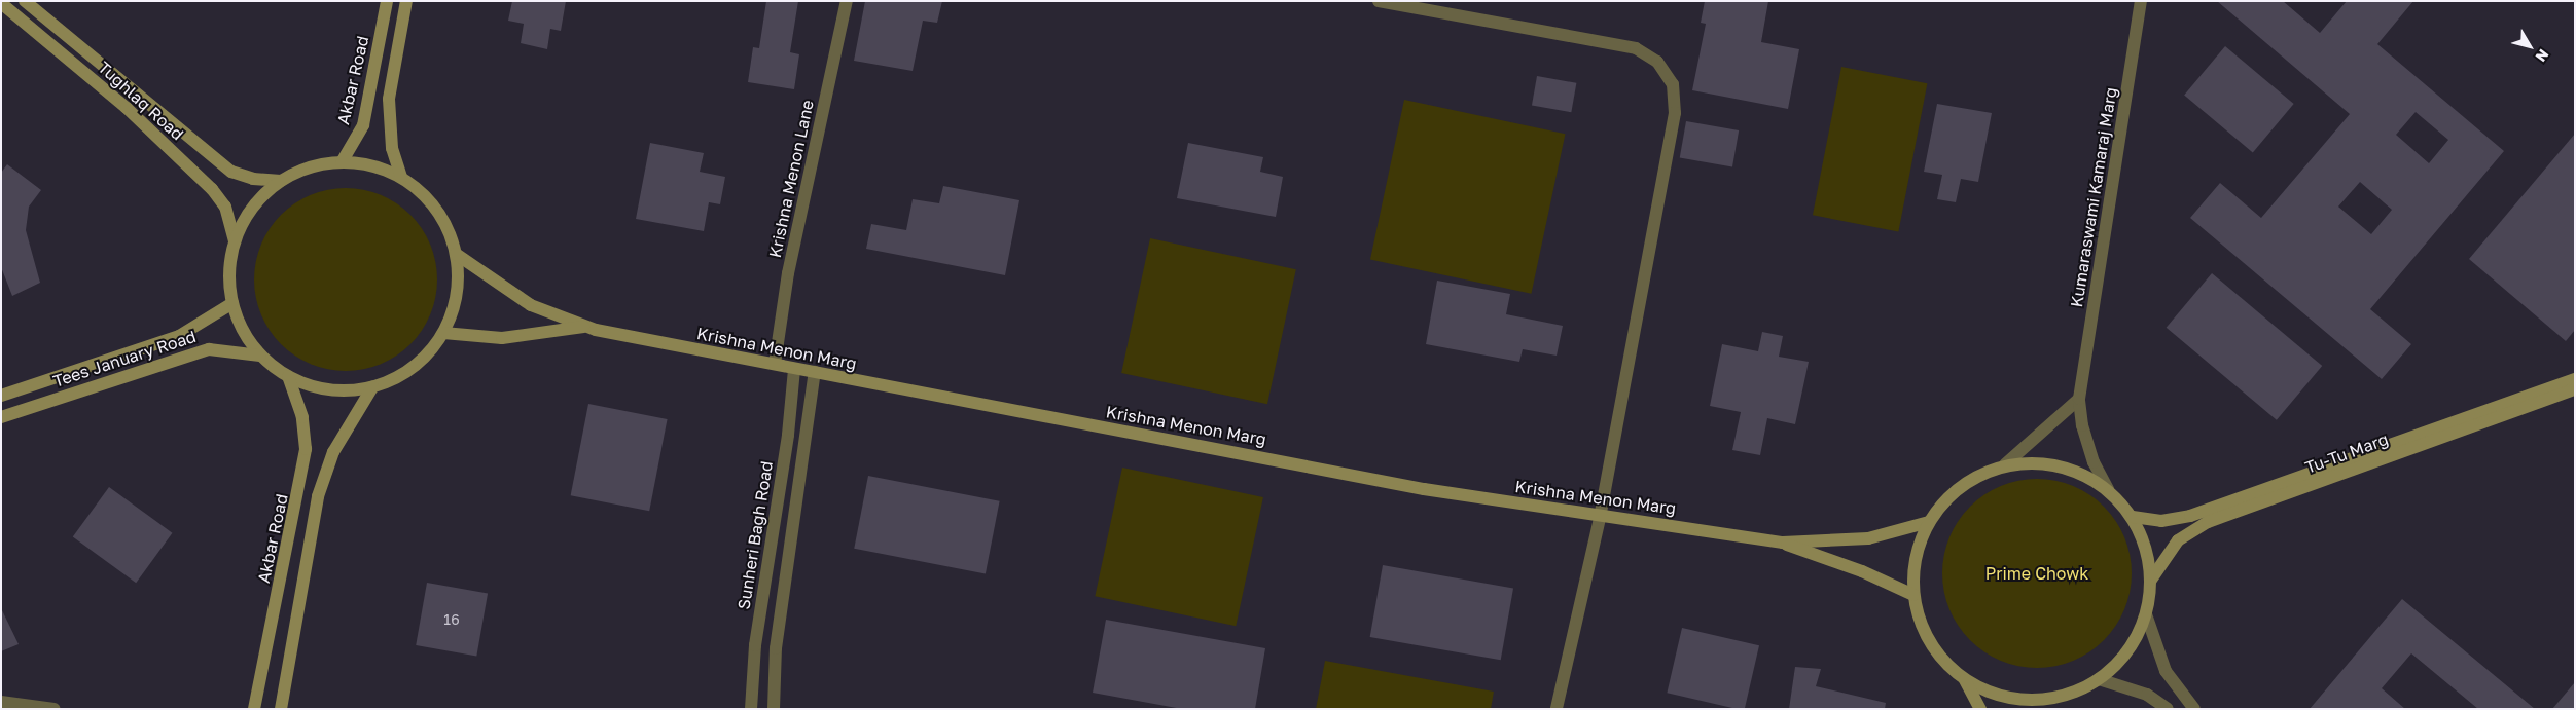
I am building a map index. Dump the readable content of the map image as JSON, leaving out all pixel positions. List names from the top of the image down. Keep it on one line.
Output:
{"streets":{"main road":["Akbar Road","Tughlaq Road","Krishna Menon Marg","Tees January Road","Tu-Tu Marg"],"street":["Krishna Menon Lane","Kumaraswami Kamaraj Marg","Sunheri Bagh Road"]},"crossings":[["Krishna Menon Lane","Krishna Menon Marg"],["Krishna Menon Marg","Sunheri Bagh Road"]],"parks":["Prime Chowk"],"house_numbers":["16"],"north":"bottom right"}
